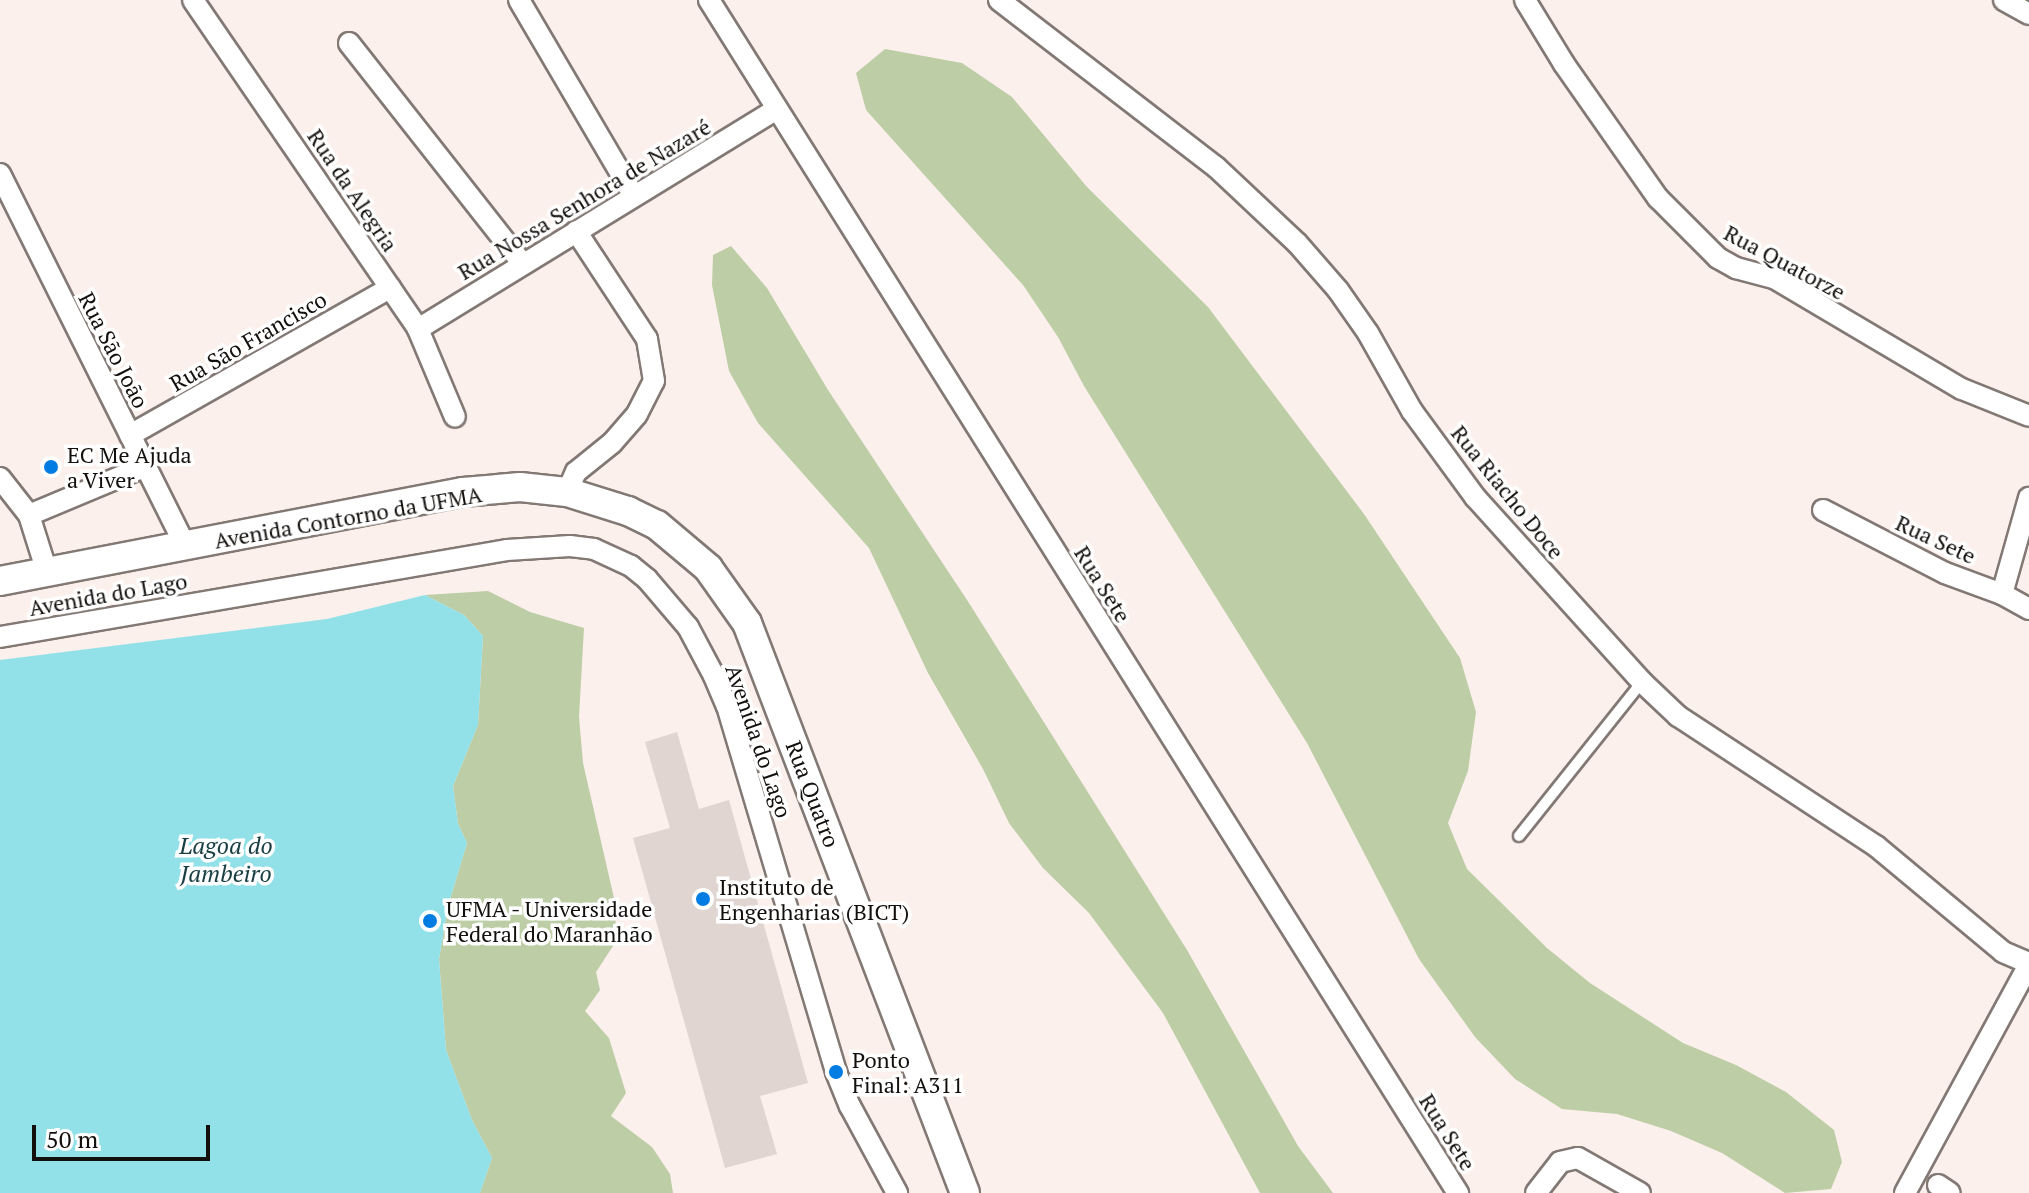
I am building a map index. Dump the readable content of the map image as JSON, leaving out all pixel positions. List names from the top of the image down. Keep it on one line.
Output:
{"streets":{"main road":["Avenida Contorno da UFMA","Rua Quatro"],"street":["Rua da Alegria","Rua Nossa Senhora de Nazaré","Rua Quatorze","Rua São Francisco","Rua São João","Rua Riacho Doce","Rua Sete","Avenida do Lago"]},"crossings":[["Rua da Alegria","Rua Nossa Senhora de Nazaré"],["Rua da Alegria","Rua São Francisco"],["Rua Nossa Senhora de Nazaré","Rua Sete"],["Rua São Francisco","Rua São João"],["Rua São João","Avenida Contorno da UFMA"],["Avenida Contorno da UFMA","Rua Quatro"]],"water":["Lagoa do Jambeiro"],"places":["EC Me Ajuda a Viver","Instituto de Engenharias (BICT)","UFMA - Universidade Federal do Maranhão","Ponto Final: A311"],"scale_bar":"50 m"}
